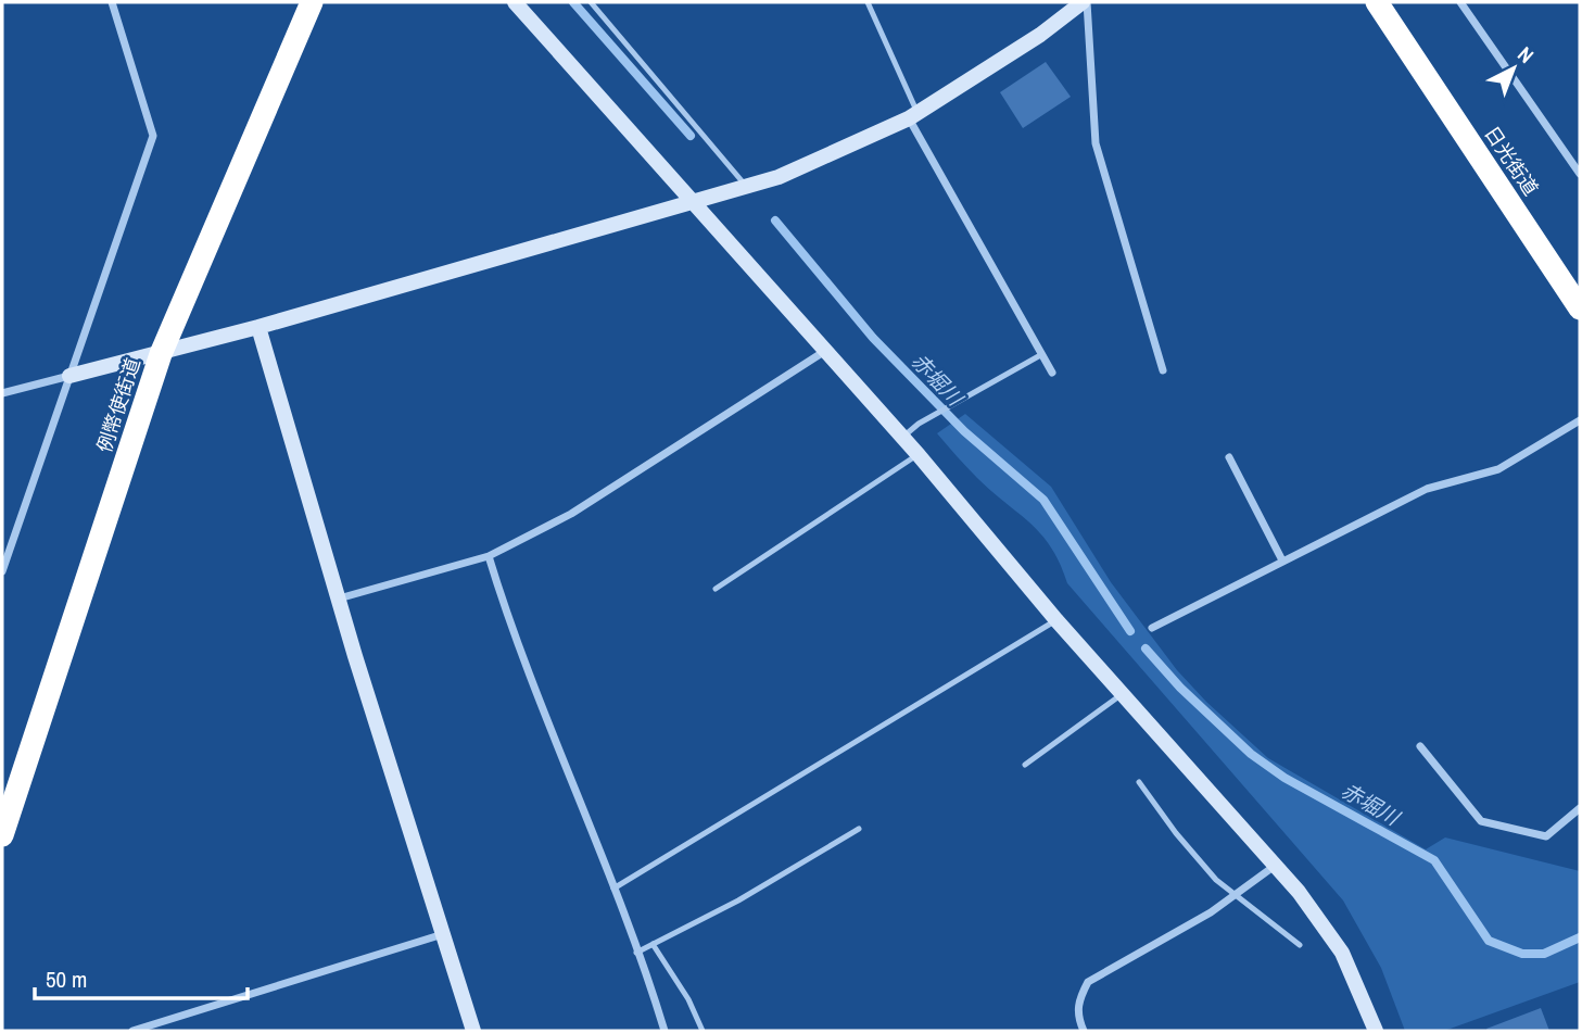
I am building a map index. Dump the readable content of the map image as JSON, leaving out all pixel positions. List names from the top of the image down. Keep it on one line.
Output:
{"streets":{"highway":["日光街道","例幣使街道"]},"water":["赤堀川"],"scale_bar":"50 m","north":"top right"}
